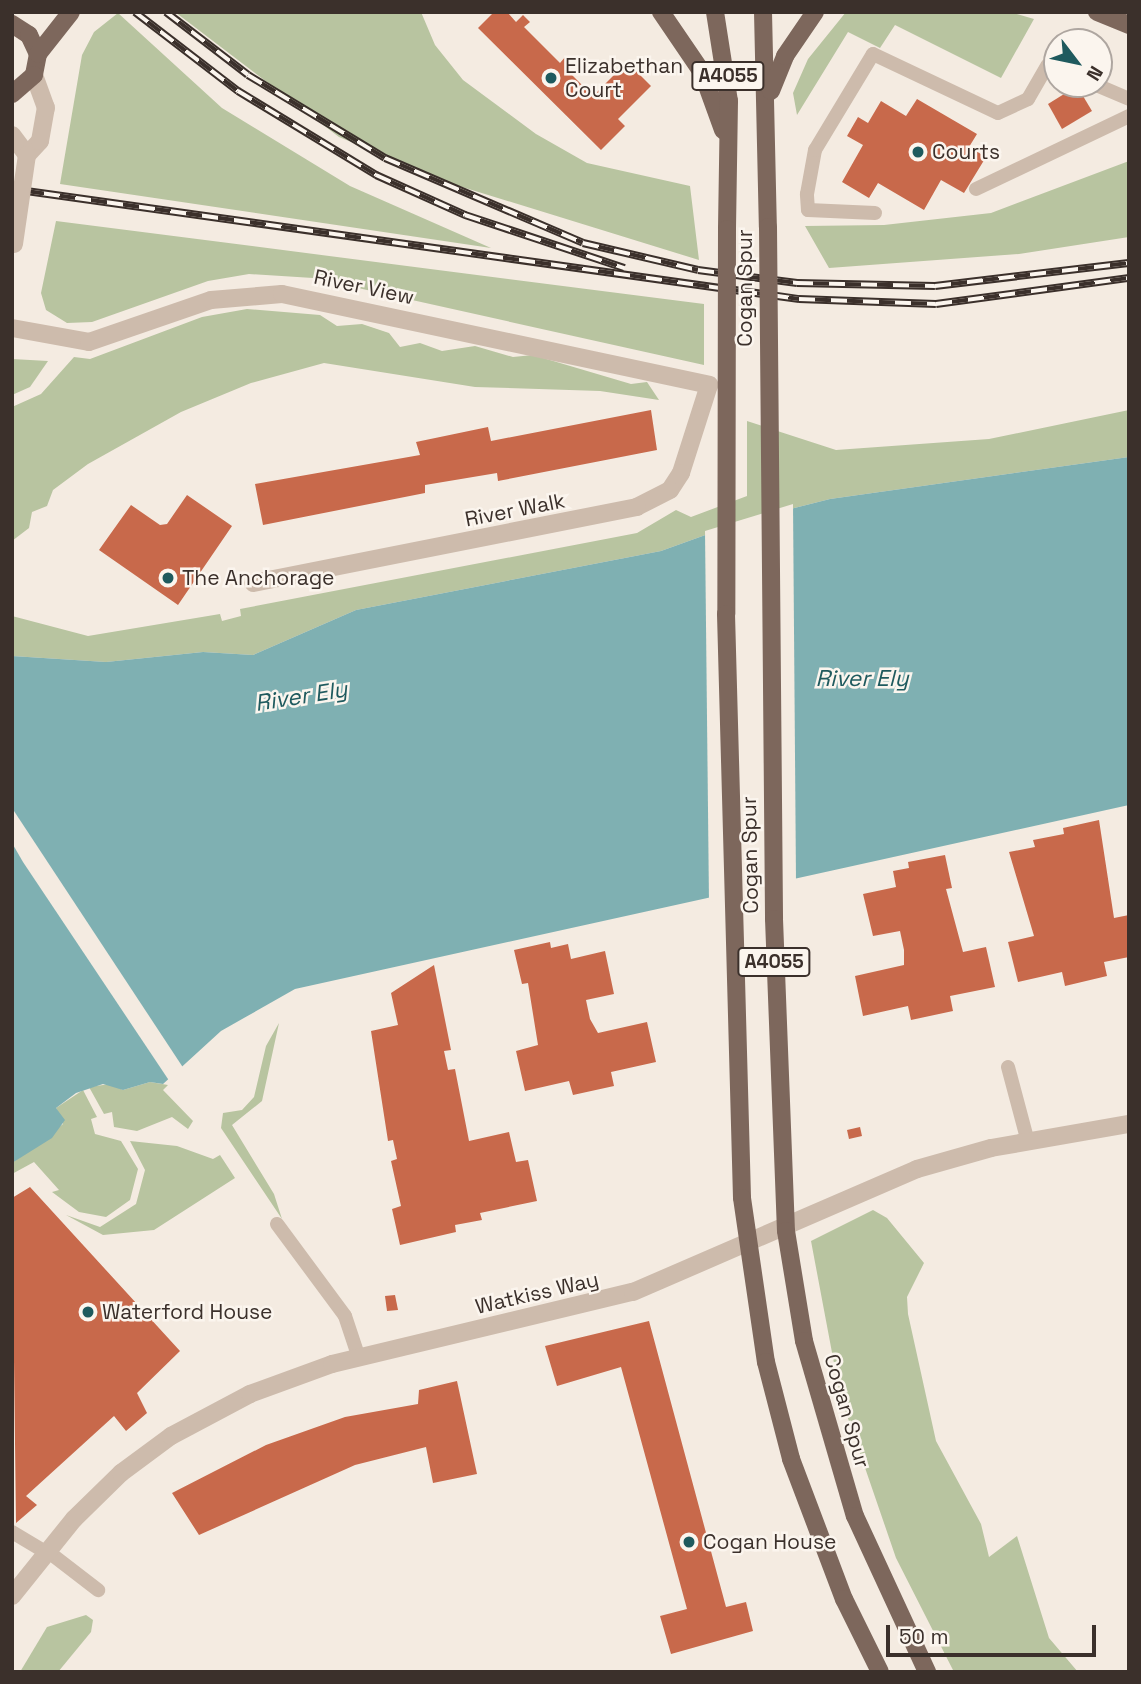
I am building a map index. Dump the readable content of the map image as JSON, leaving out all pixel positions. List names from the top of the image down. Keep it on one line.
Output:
{"streets":{"main road":["A4055","Cogan Spur"],"street":["River View","River Walk","Watkiss Way"]},"crossings":[["A4055","Cogan Spur"],["River View","River Walk"]],"water":["River Ely"],"places":["Elizabethan Court","Courts","The Anchorage","Waterford House","Cogan House"],"scale_bar":"50 m","north":"bottom right"}
